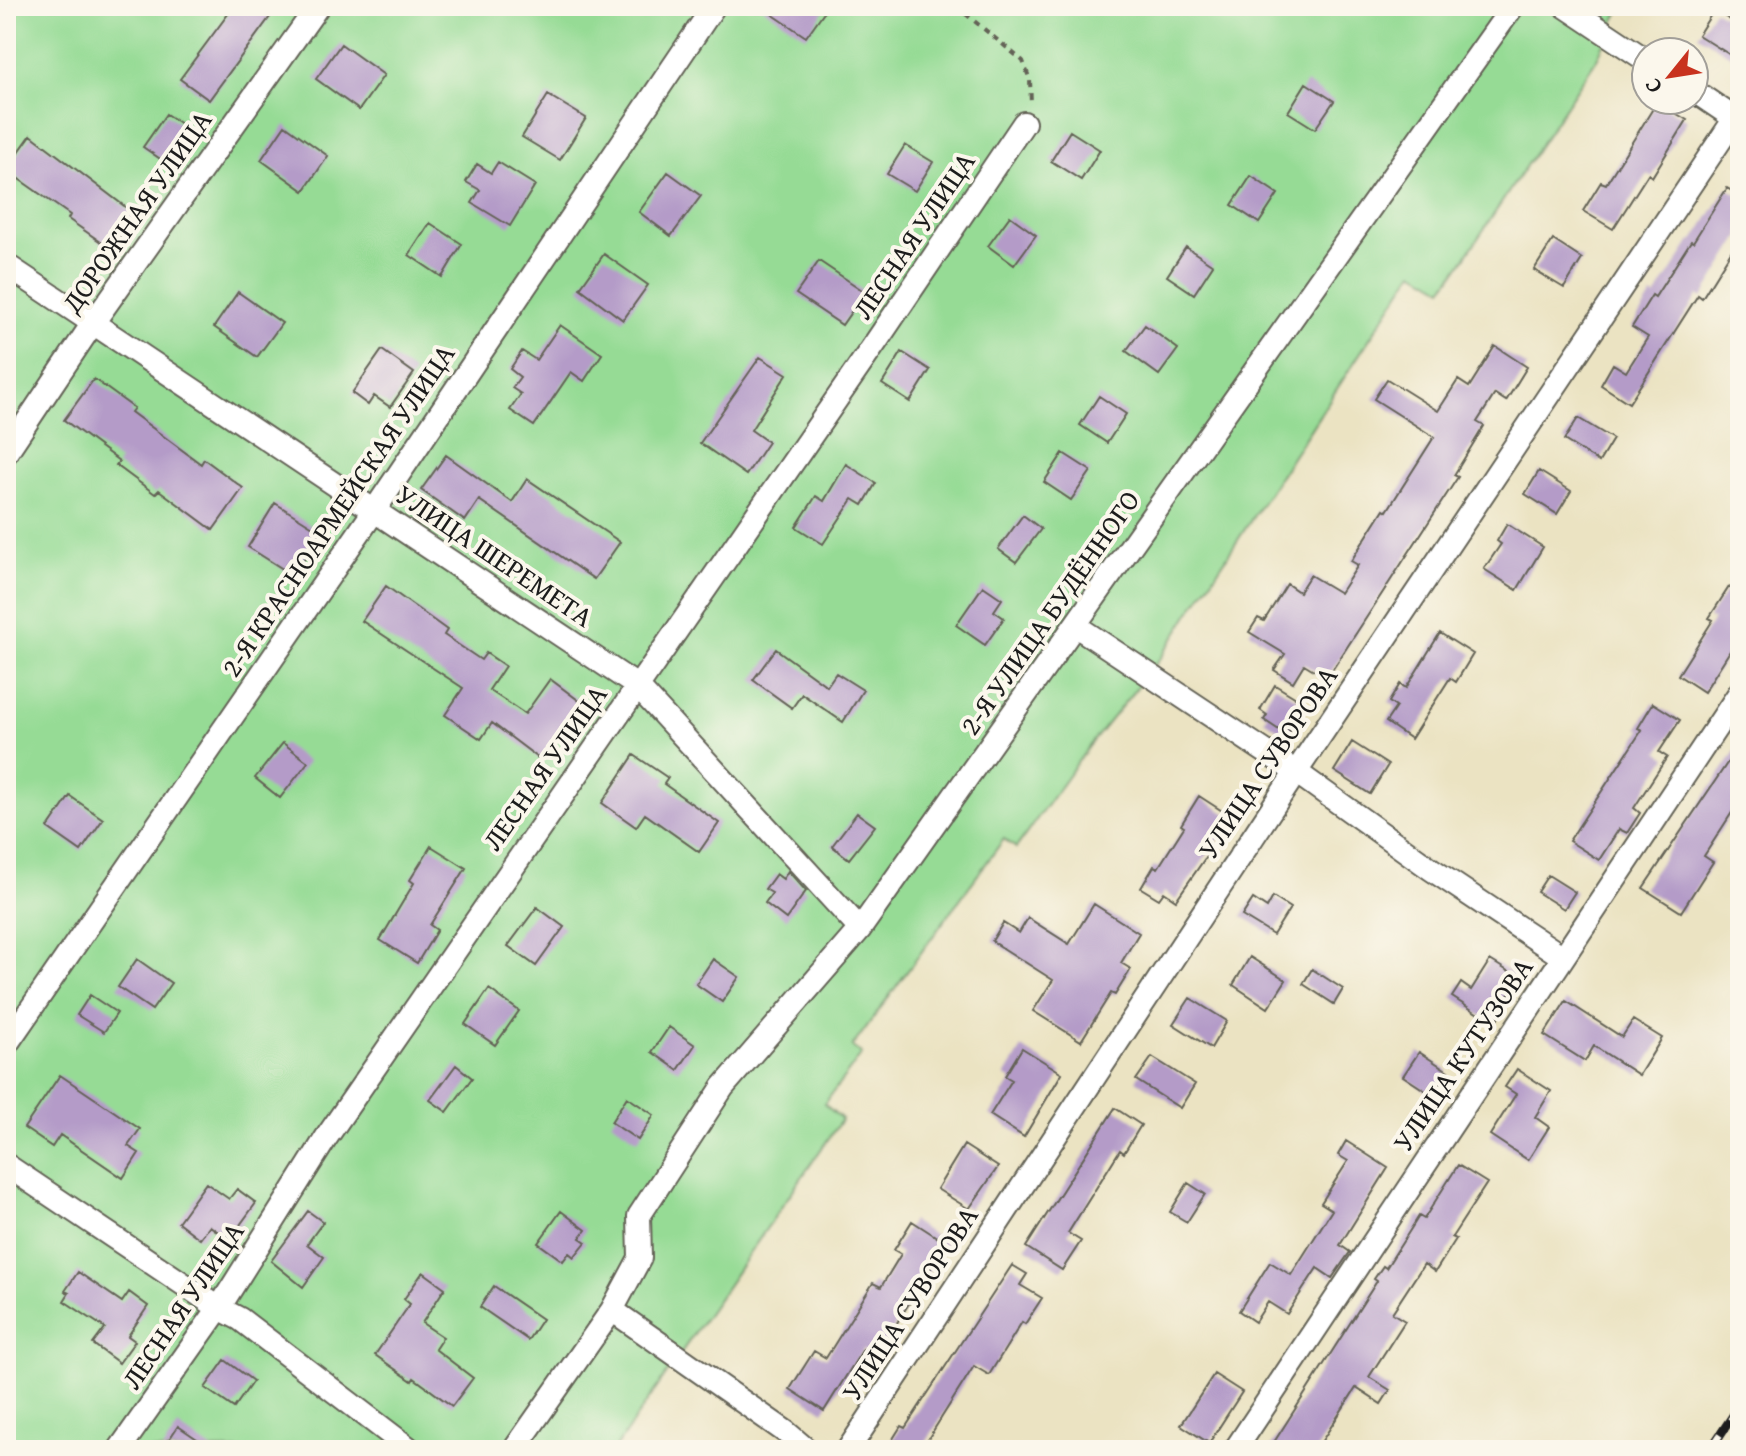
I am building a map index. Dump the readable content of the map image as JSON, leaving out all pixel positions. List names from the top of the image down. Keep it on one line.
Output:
{"streets":{"street":["ДОРОЖНАЯ УЛИЦА","ЛЕСНАЯ УЛИЦА","2-Я КРАСНОАРМЕЙСКАЯ УЛИЦА","УЛИЦА ШЕРЕМЕТА","2-Я УЛИЦА БУДЁННОГО","УЛИЦА СУВОРОВА","УЛИЦА КУТУЗОВА"]},"crossings":[["ДОРОЖНАЯ УЛИЦА","УЛИЦА ШЕРЕМЕТА"],["ЛЕСНАЯ УЛИЦА","УЛИЦА ШЕРЕМЕТА"],["2-Я КРАСНОАРМЕЙСКАЯ УЛИЦА","УЛИЦА ШЕРЕМЕТА"],["УЛИЦА ШЕРЕМЕТА","2-Я УЛИЦА БУДЁННОГО"]],"north":"bottom left"}
